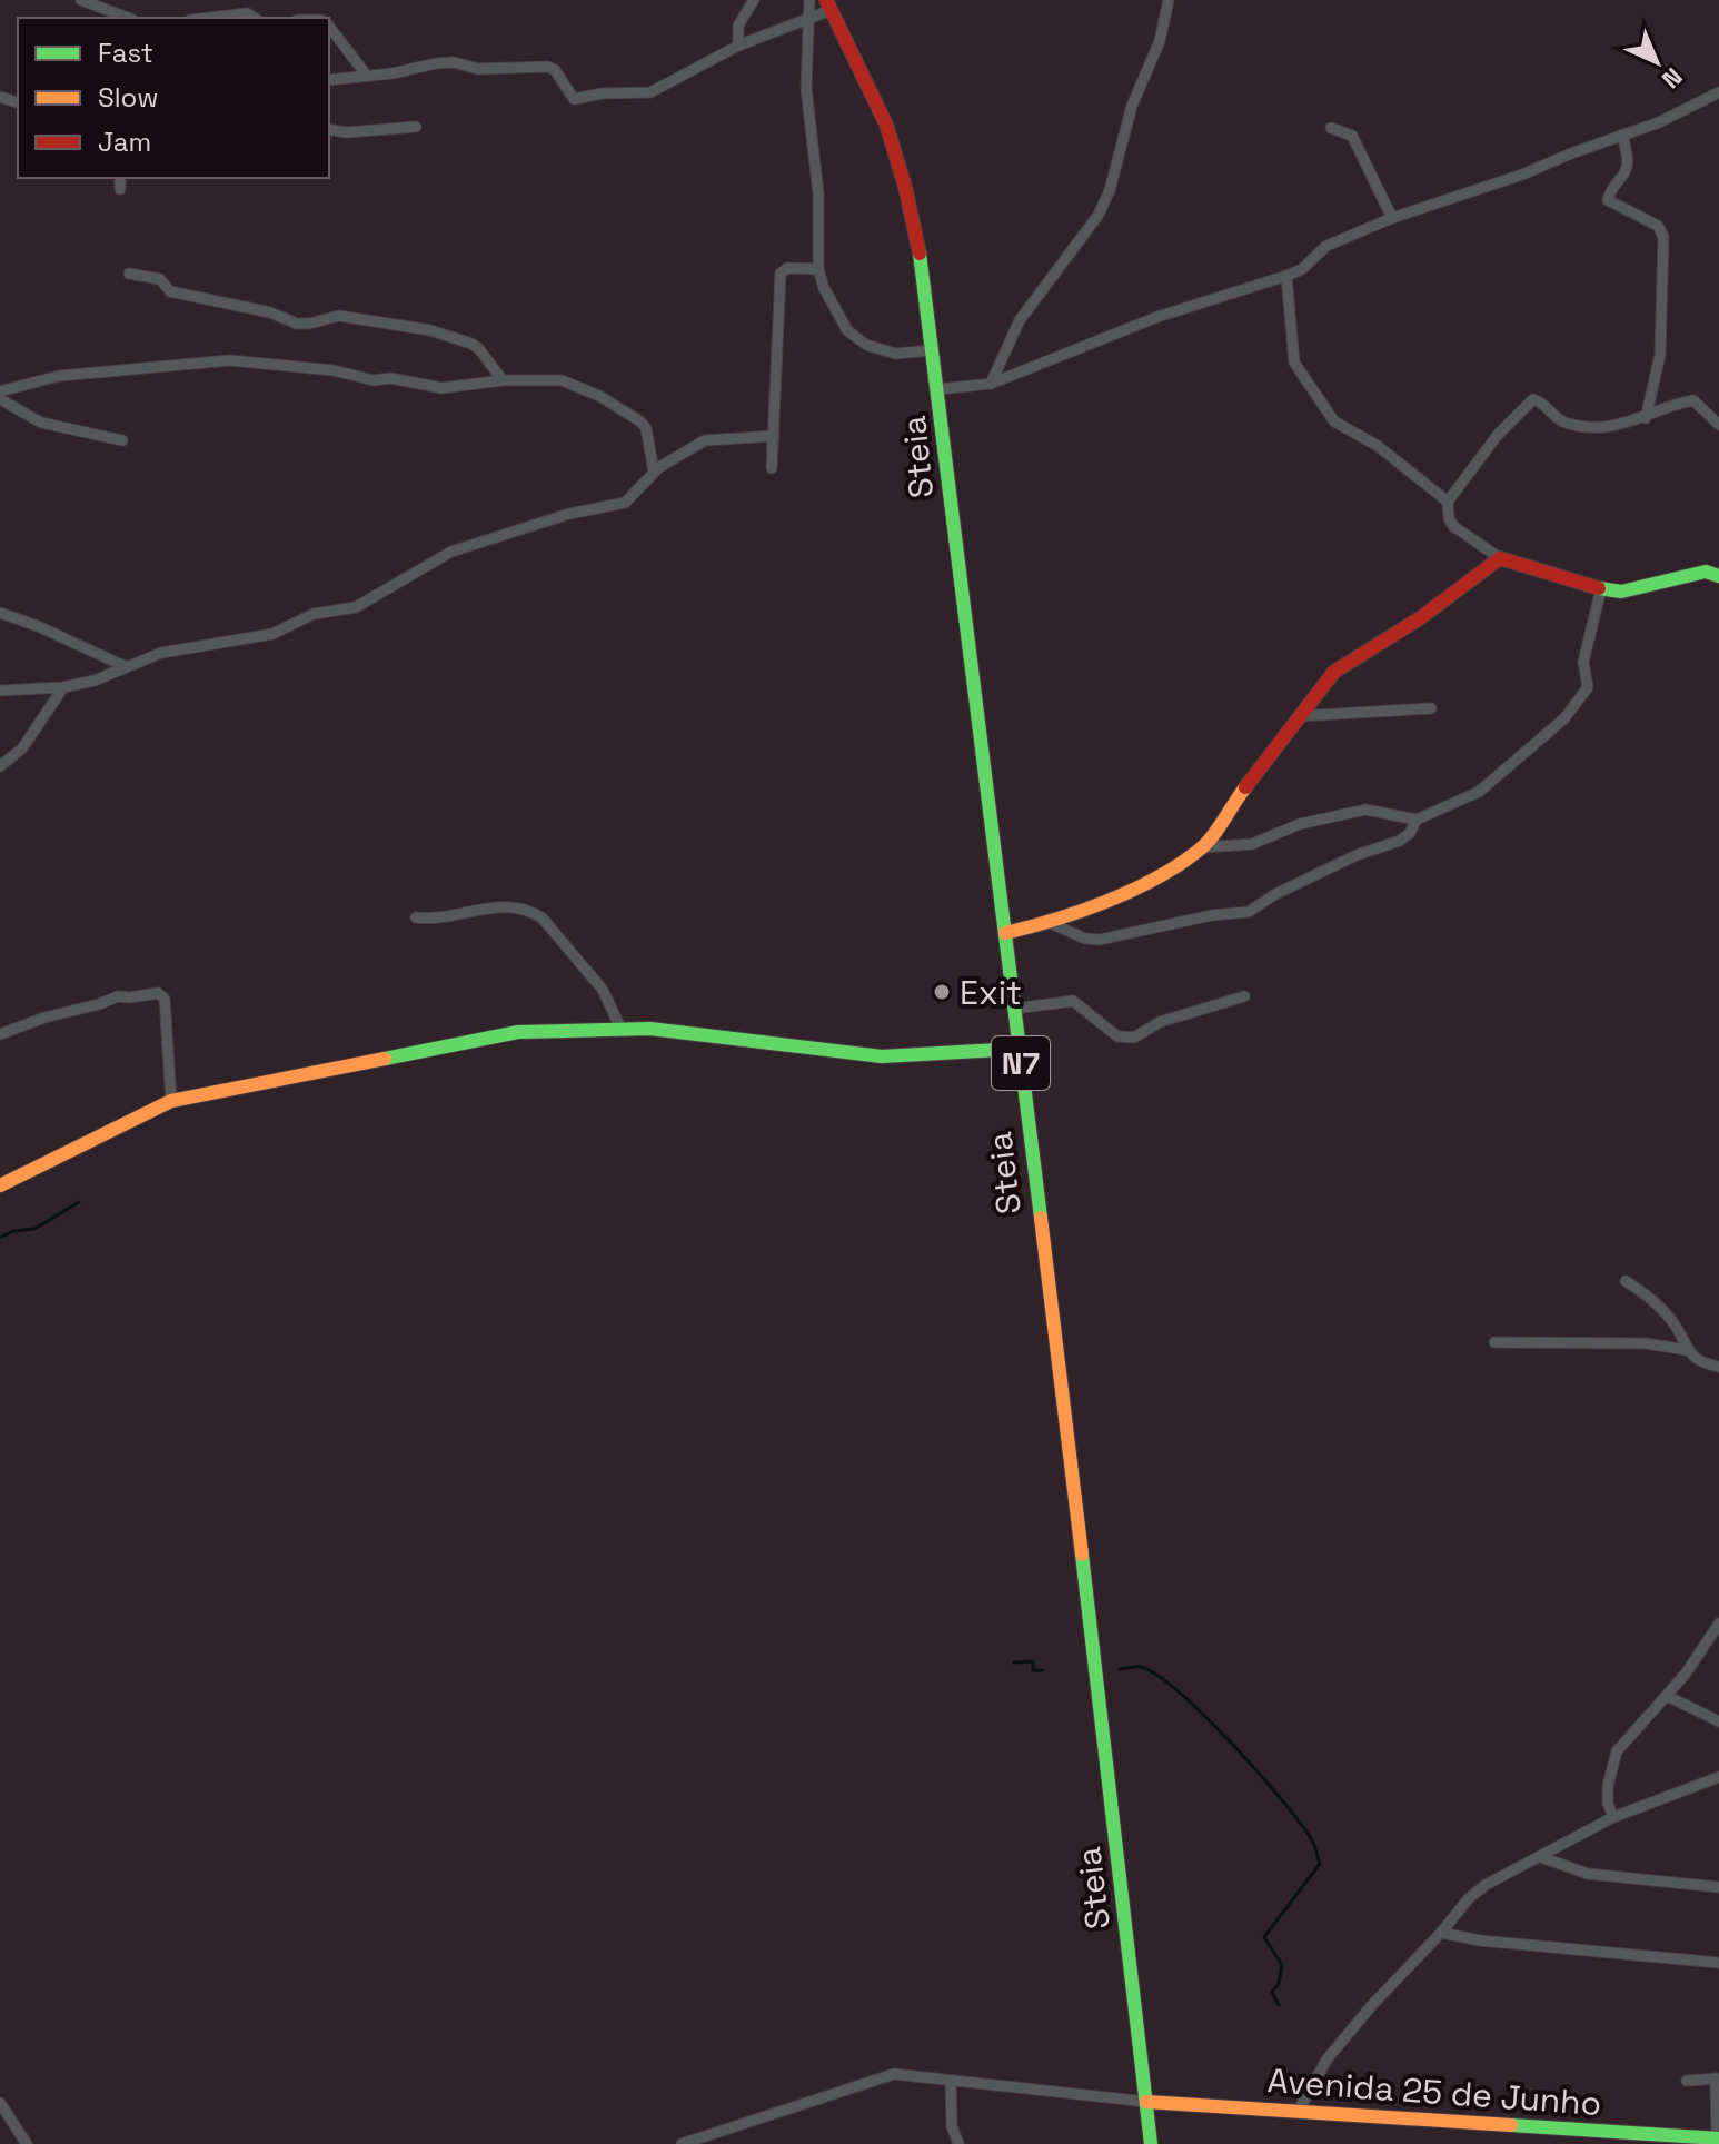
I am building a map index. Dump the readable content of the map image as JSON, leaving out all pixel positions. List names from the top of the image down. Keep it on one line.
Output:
{"streets":{"street":["Steia","N7","Avenida 25 de Junho"]},"crossings":[["Steia","Avenida 25 de Junho"]],"places":["Exit"],"legend":["Fast","Slow","Jam"],"north":"bottom right"}
